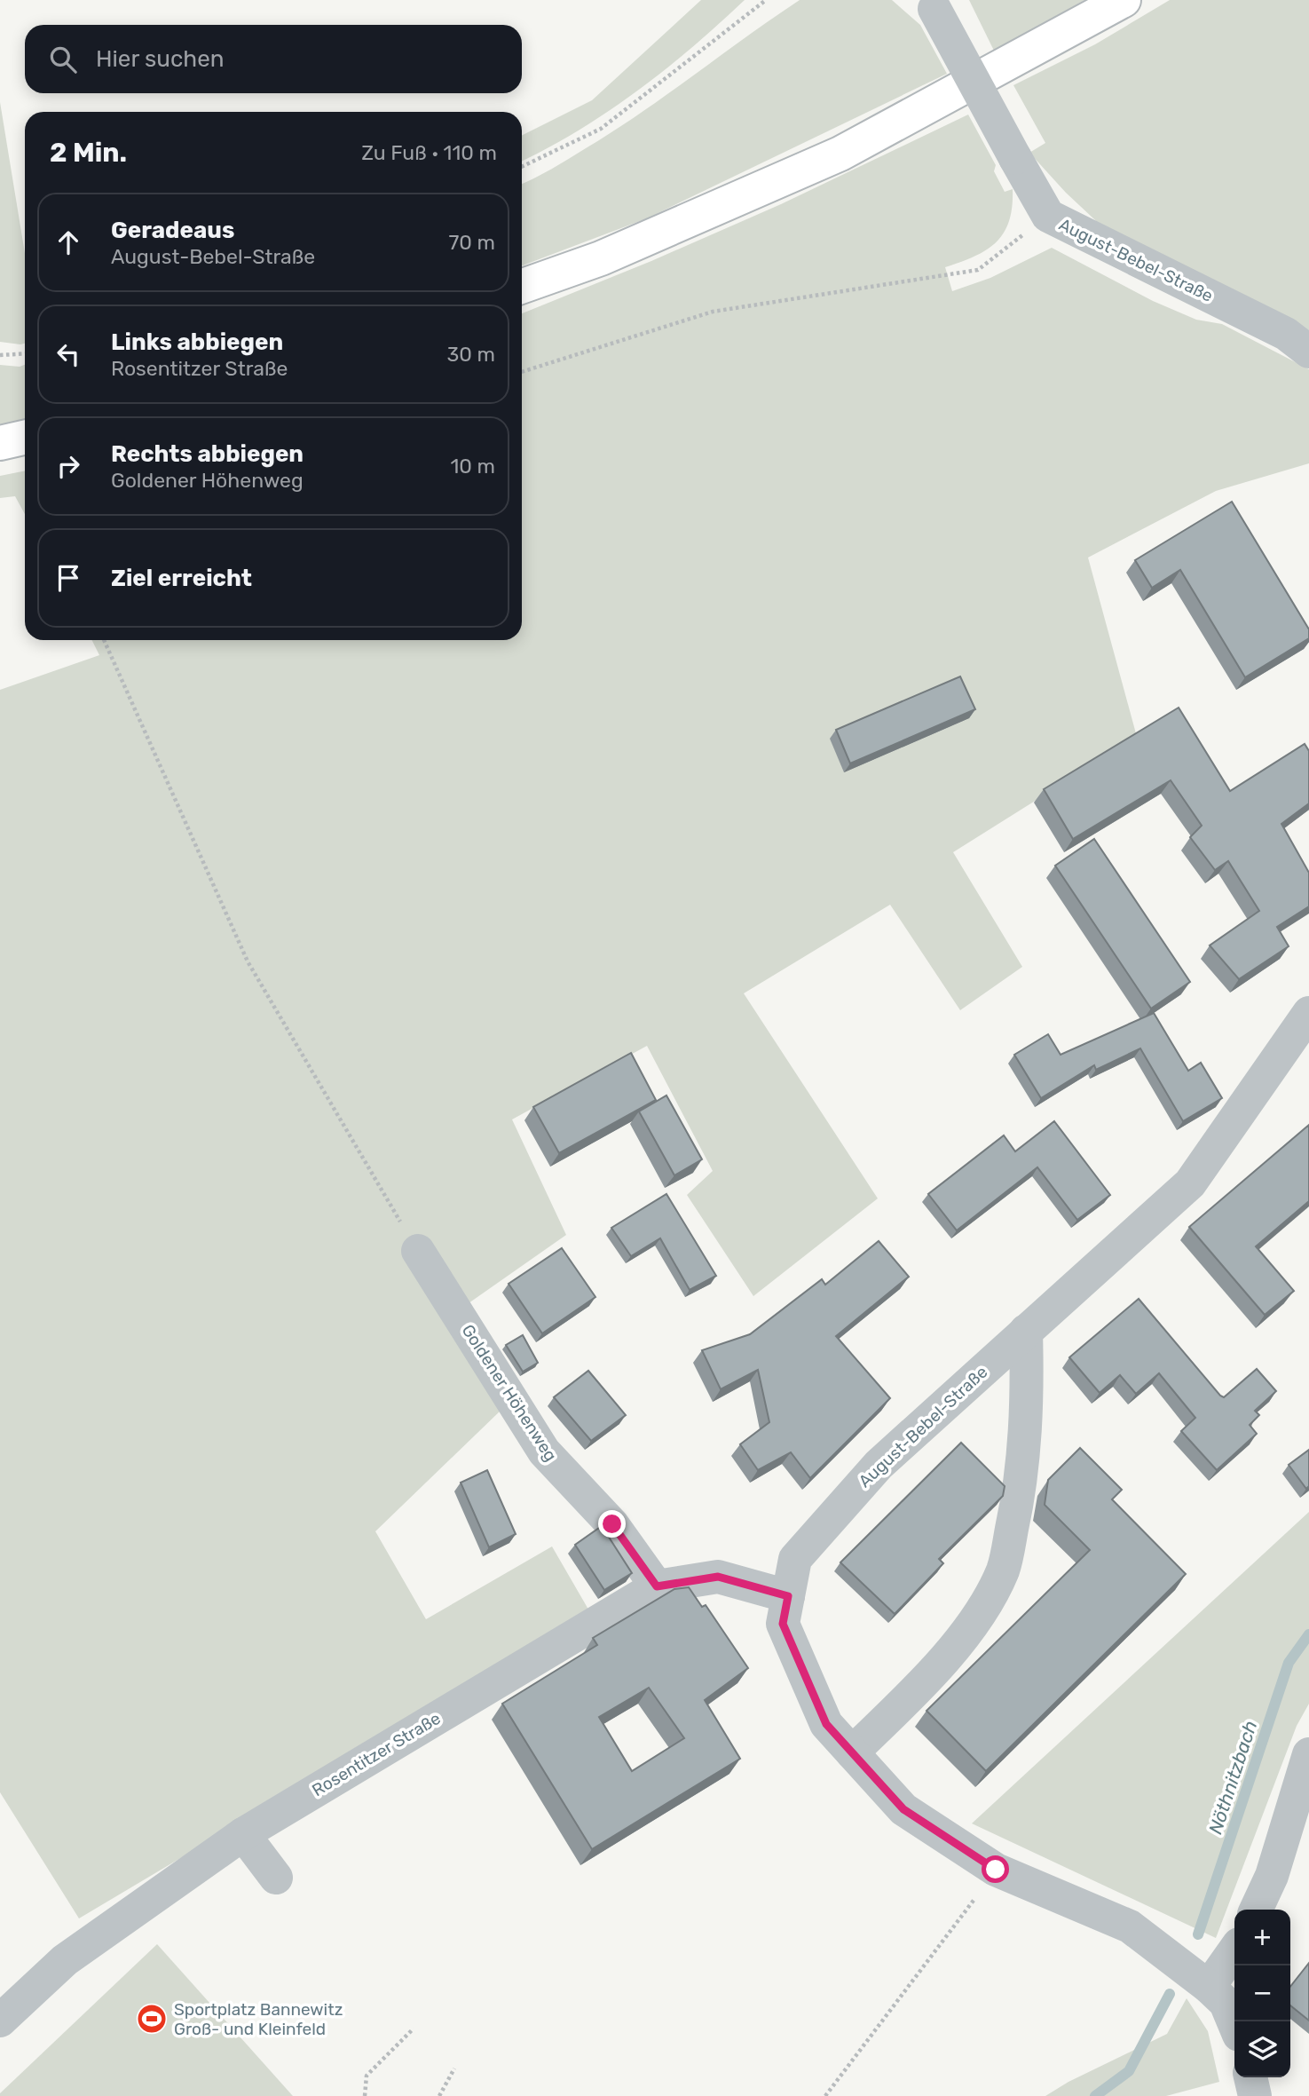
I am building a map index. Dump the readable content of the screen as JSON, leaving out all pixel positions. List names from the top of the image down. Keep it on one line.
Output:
{"streets":{"street":["August-Bebel-Straße","Goldener Höhenweg","Rosentitzer Straße"]},"crossings":[["August-Bebel-Straße","Rosentitzer Straße"],["Goldener Höhenweg","Rosentitzer Straße"]],"water":["Nöthnitzbach"],"places":{"sports":["Sportplatz Bannewitz Groß- und Kleinfeld"]},"page":{"search":"Hier suchen","heading":["2 Min.","Zu Fuß · 110 m"],"list":[["Geradeaus","August-Bebel-Straße","70 m"],["Links abbiegen","Rosentitzer Straße","30 m"],["Rechts abbiegen","Goldener Höhenweg","10 m"],"Ziel erreicht"],"map_buttons":["+","−"]}}
